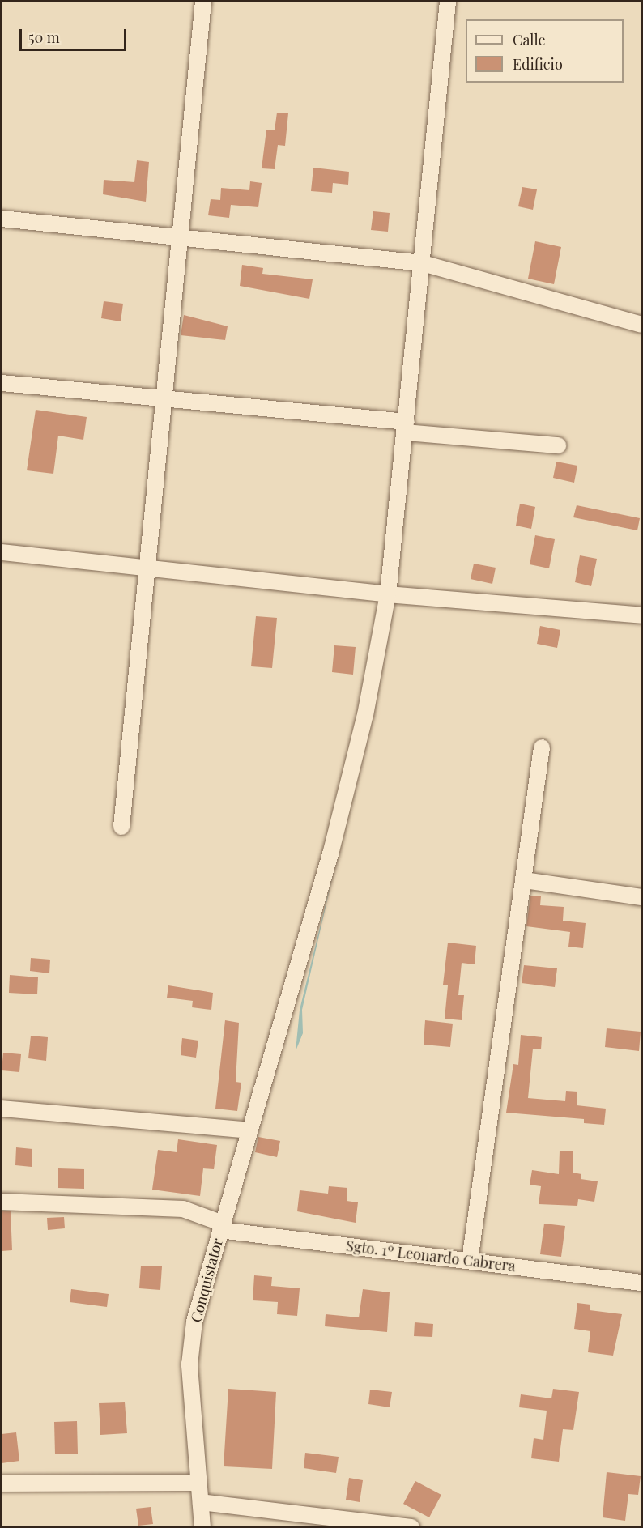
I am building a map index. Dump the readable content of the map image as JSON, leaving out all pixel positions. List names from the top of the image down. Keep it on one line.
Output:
{"streets":{"street":["Sgto. 1º Leonardo Cabrera","Conquistator"]},"crossings":[["Sgto. 1º Leonardo Cabrera","Conquistator"]],"legend":["Calle","Edificio"],"scale_bar":"50 m"}
